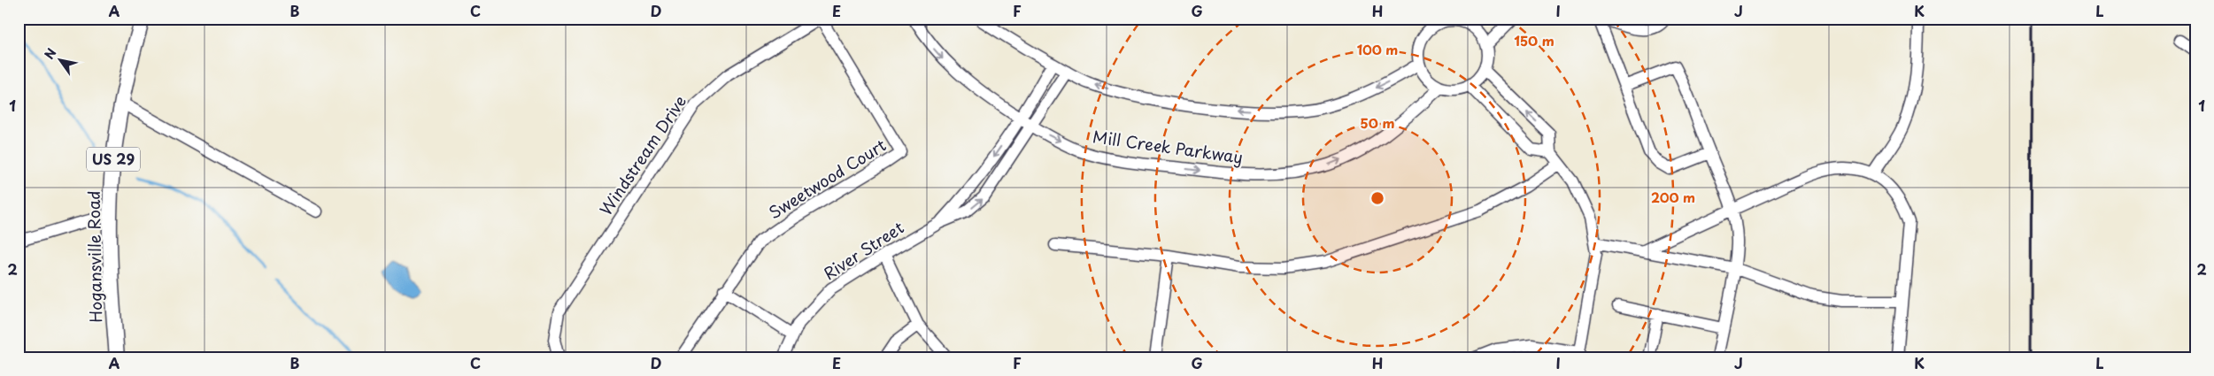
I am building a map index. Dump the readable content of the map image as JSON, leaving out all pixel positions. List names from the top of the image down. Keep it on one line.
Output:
{"streets":{"main road":["US 29","Hogansville Road"],"street":["Mill Creek Parkway","Windstream Drive","Sweetwood Court","River Street"]},"crossings":[["Mill Creek Parkway","River Street"],["Windstream Drive","Sweetwood Court"]],"north":"top left","grid":{"columns":["A","B","C","D","E","F","G","H","I","J","K","L"],"rows":["1","2"]},"rings":["150 m","100 m","50 m","200 m"]}
